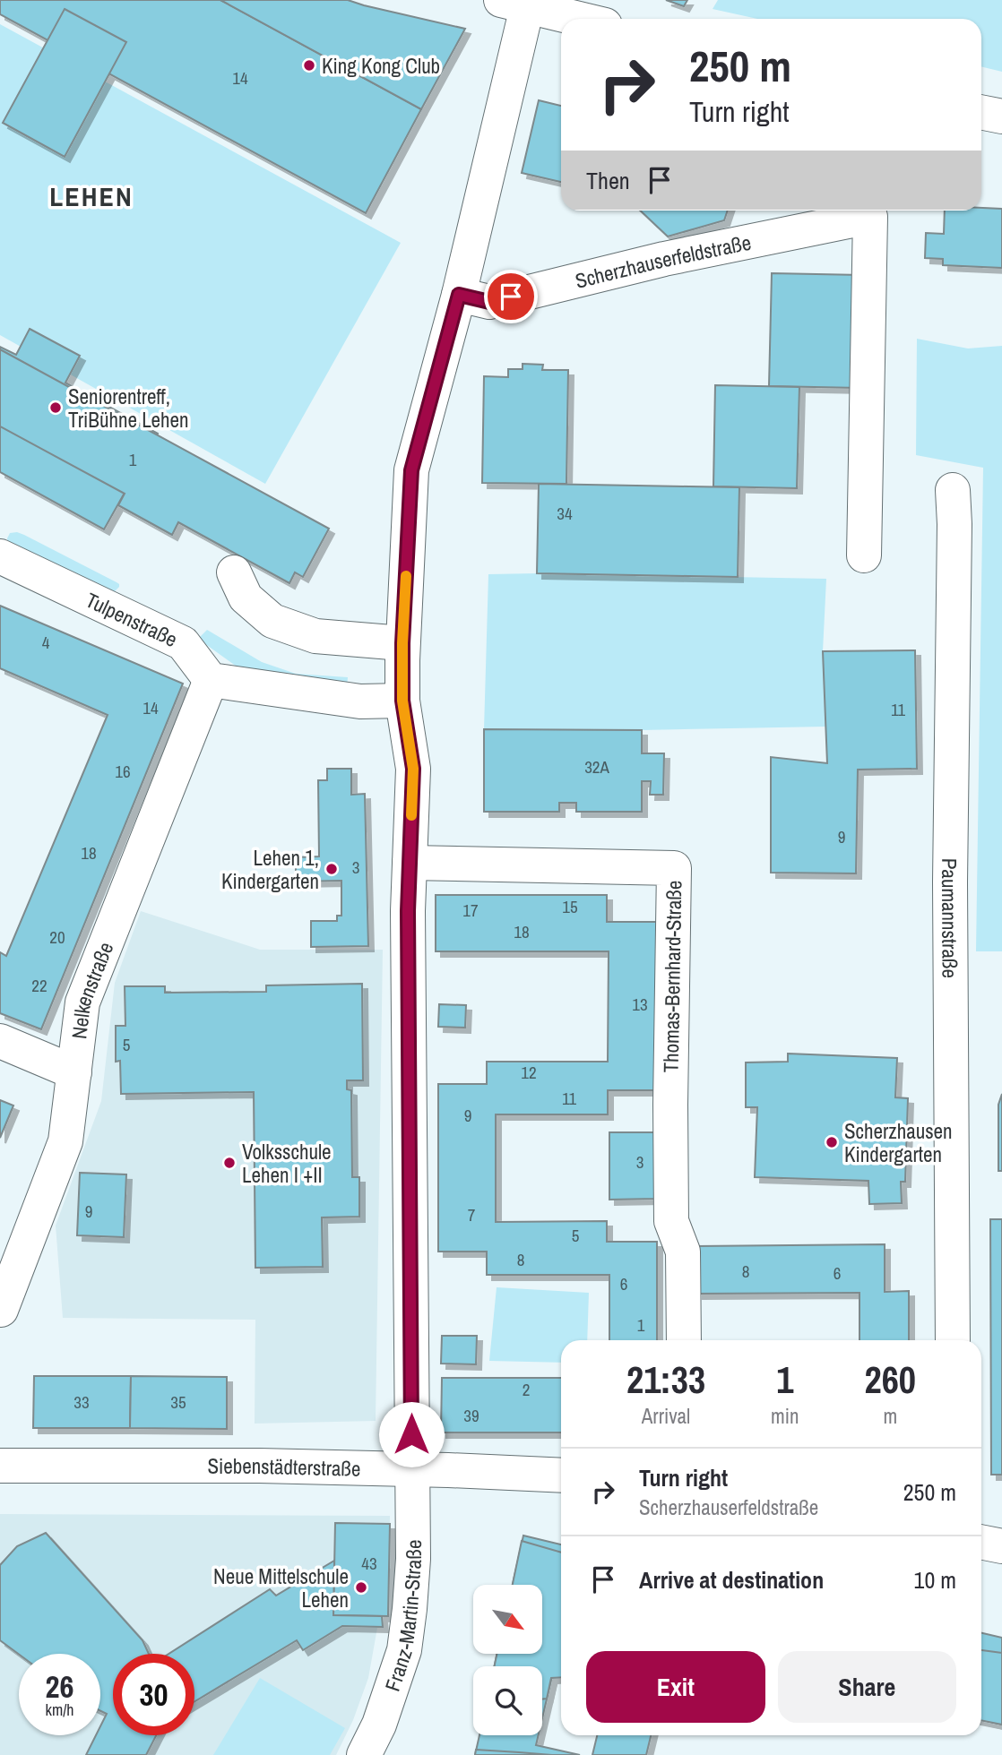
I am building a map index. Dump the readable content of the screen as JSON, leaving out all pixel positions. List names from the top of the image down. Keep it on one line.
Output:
{"streets":{"street":["Scherzhauserfeldstraße","Tulpenstraße","Paumannstraße","Thomas-Bernhard-Straße","Nelkenstraße","Siebenstädterstraße","Franz-Martin-Straße"]},"crossings":[["Tulpenstraße","Nelkenstraße"],["Siebenstädterstraße","Franz-Martin-Straße"]],"districts":["LEHEN"],"places":["King Kong Club","Seniorentreff, TriBühne Lehen","Lehen 1, Kindergarten","Scherzhausen Kindergarten","Volksschule Lehen I +II","Neue Mittelschule Lehen"],"house_numbers":["14","1","34","4","14","11","32A","16","9","18","3","15","17","18","20","22","13","5","12","11","9","3","9","7","5","8","8","6","6","1","2","33","35","39","43"],"north":"bottom right","page":{"turn":["250 m","Turn right"],"then":"Then","eta":["21:33","Arrival","1","min","260","m"],"list":[{"name":"Turn right","note":"Scherzhauserfeldstraße","value":"250 m"},{"name":"Arrive at destination","value":"10 m"}],"buttons":["Exit","Share"],"speed":"26 km/h","limit":"30"}}
